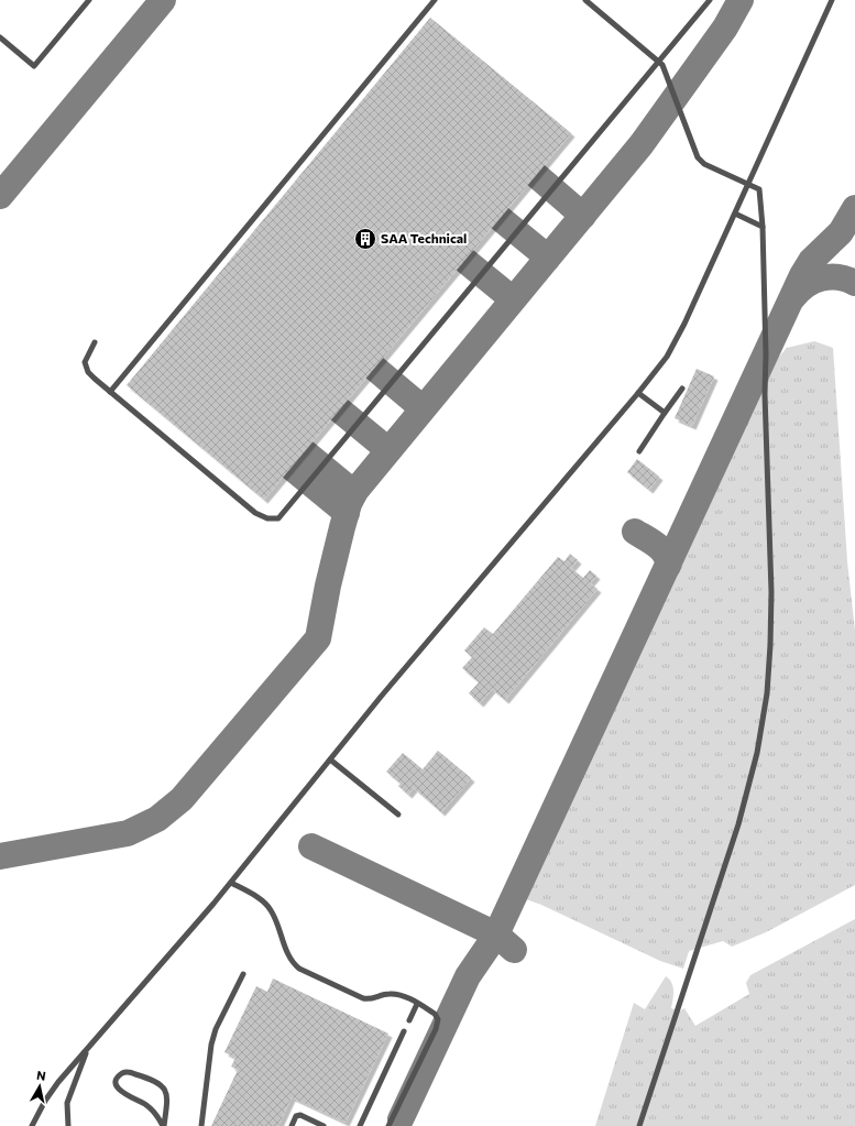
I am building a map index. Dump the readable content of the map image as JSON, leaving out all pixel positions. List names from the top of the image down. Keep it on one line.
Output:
{"places":{"building":["SAA Technical"]},"north":"top"}
